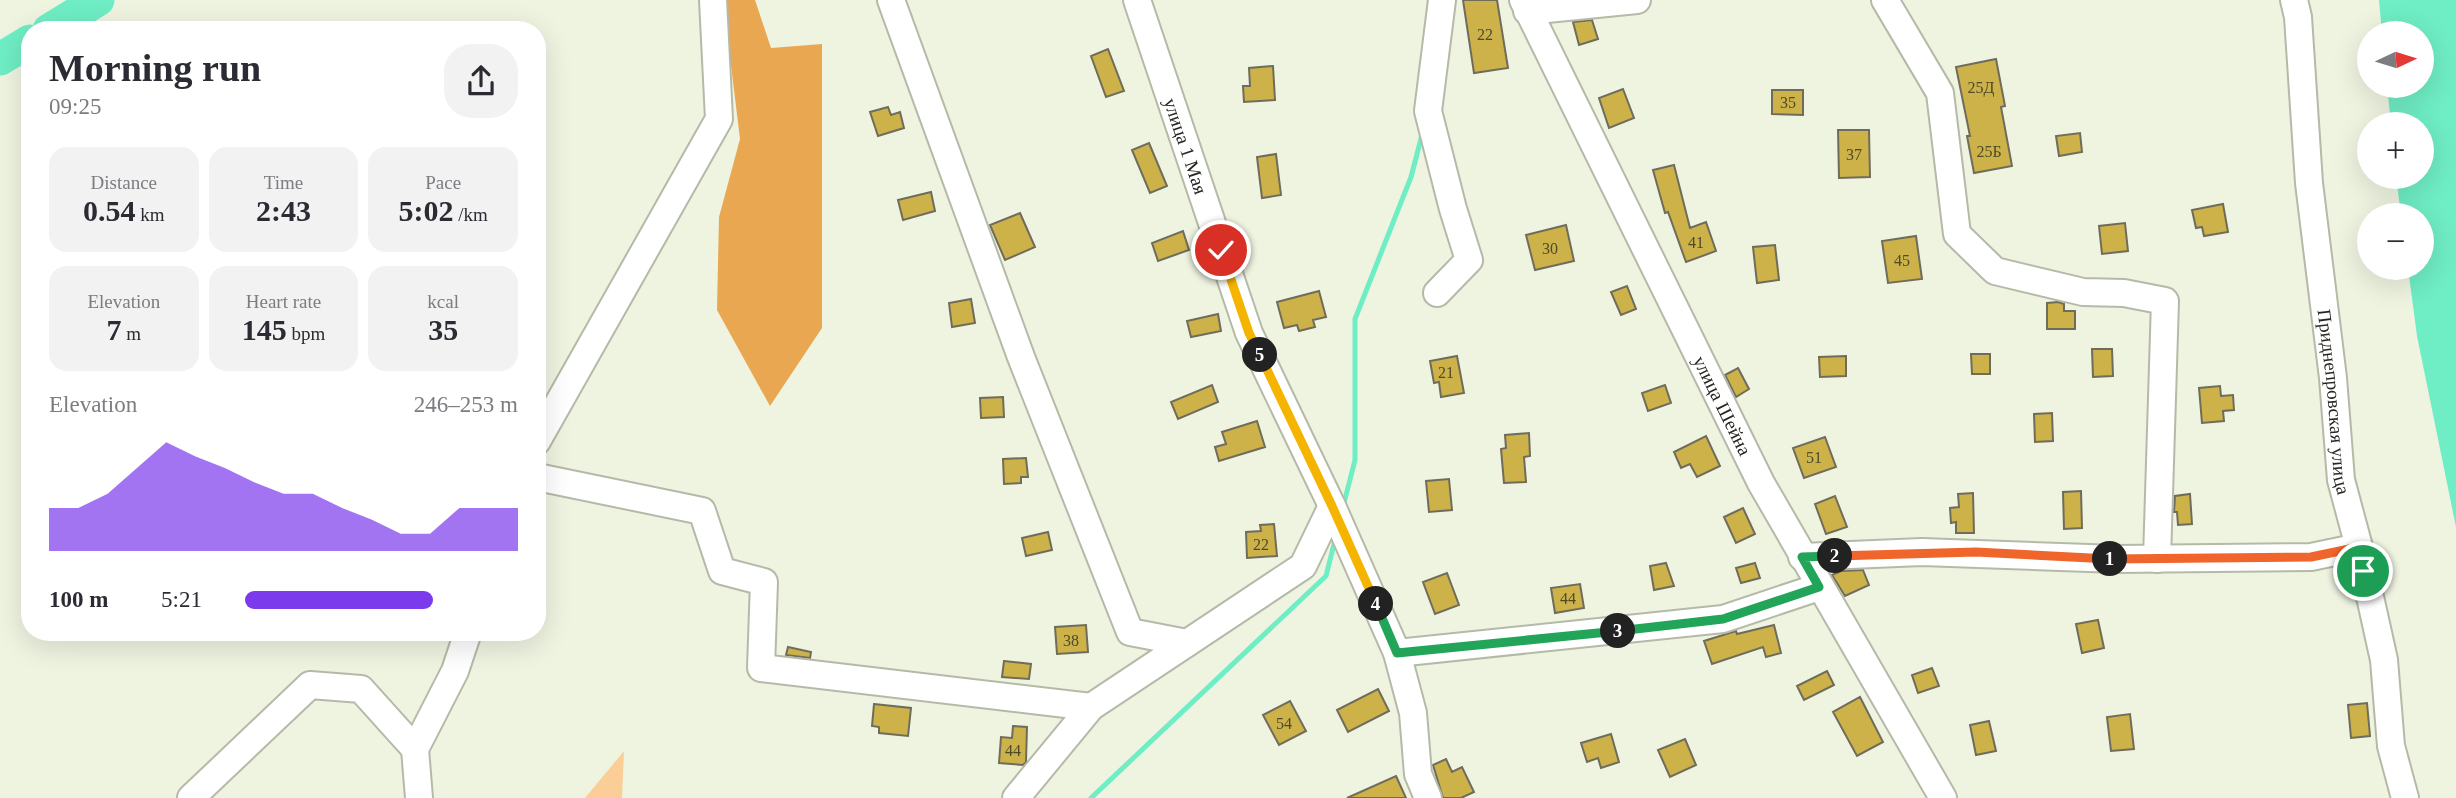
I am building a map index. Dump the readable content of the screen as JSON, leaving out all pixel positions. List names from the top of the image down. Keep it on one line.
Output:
{"streets":{"street":["улица 1 Мая","Приднепровская улица","улица Шейна"]},"house_numbers":["22","25Д","35","25Б","37","41","30","45","21","51","22","44","38","54","44"],"north":"right","page":{"map_buttons":["+","−"],"heading":["Morning run","09:25"],"stats":[["Distance","0.54 km"],["Time","2:43"],["Pace","5:02 /km"],["Elevation","7 m"],["Heart rate","145 bpm"],["kcal","35"]],"pins":["5","2","1","4","3"],"chart":["Elevation","246–253 m"],"list":[{"name":"100 m","note":"5:21"}]}}
